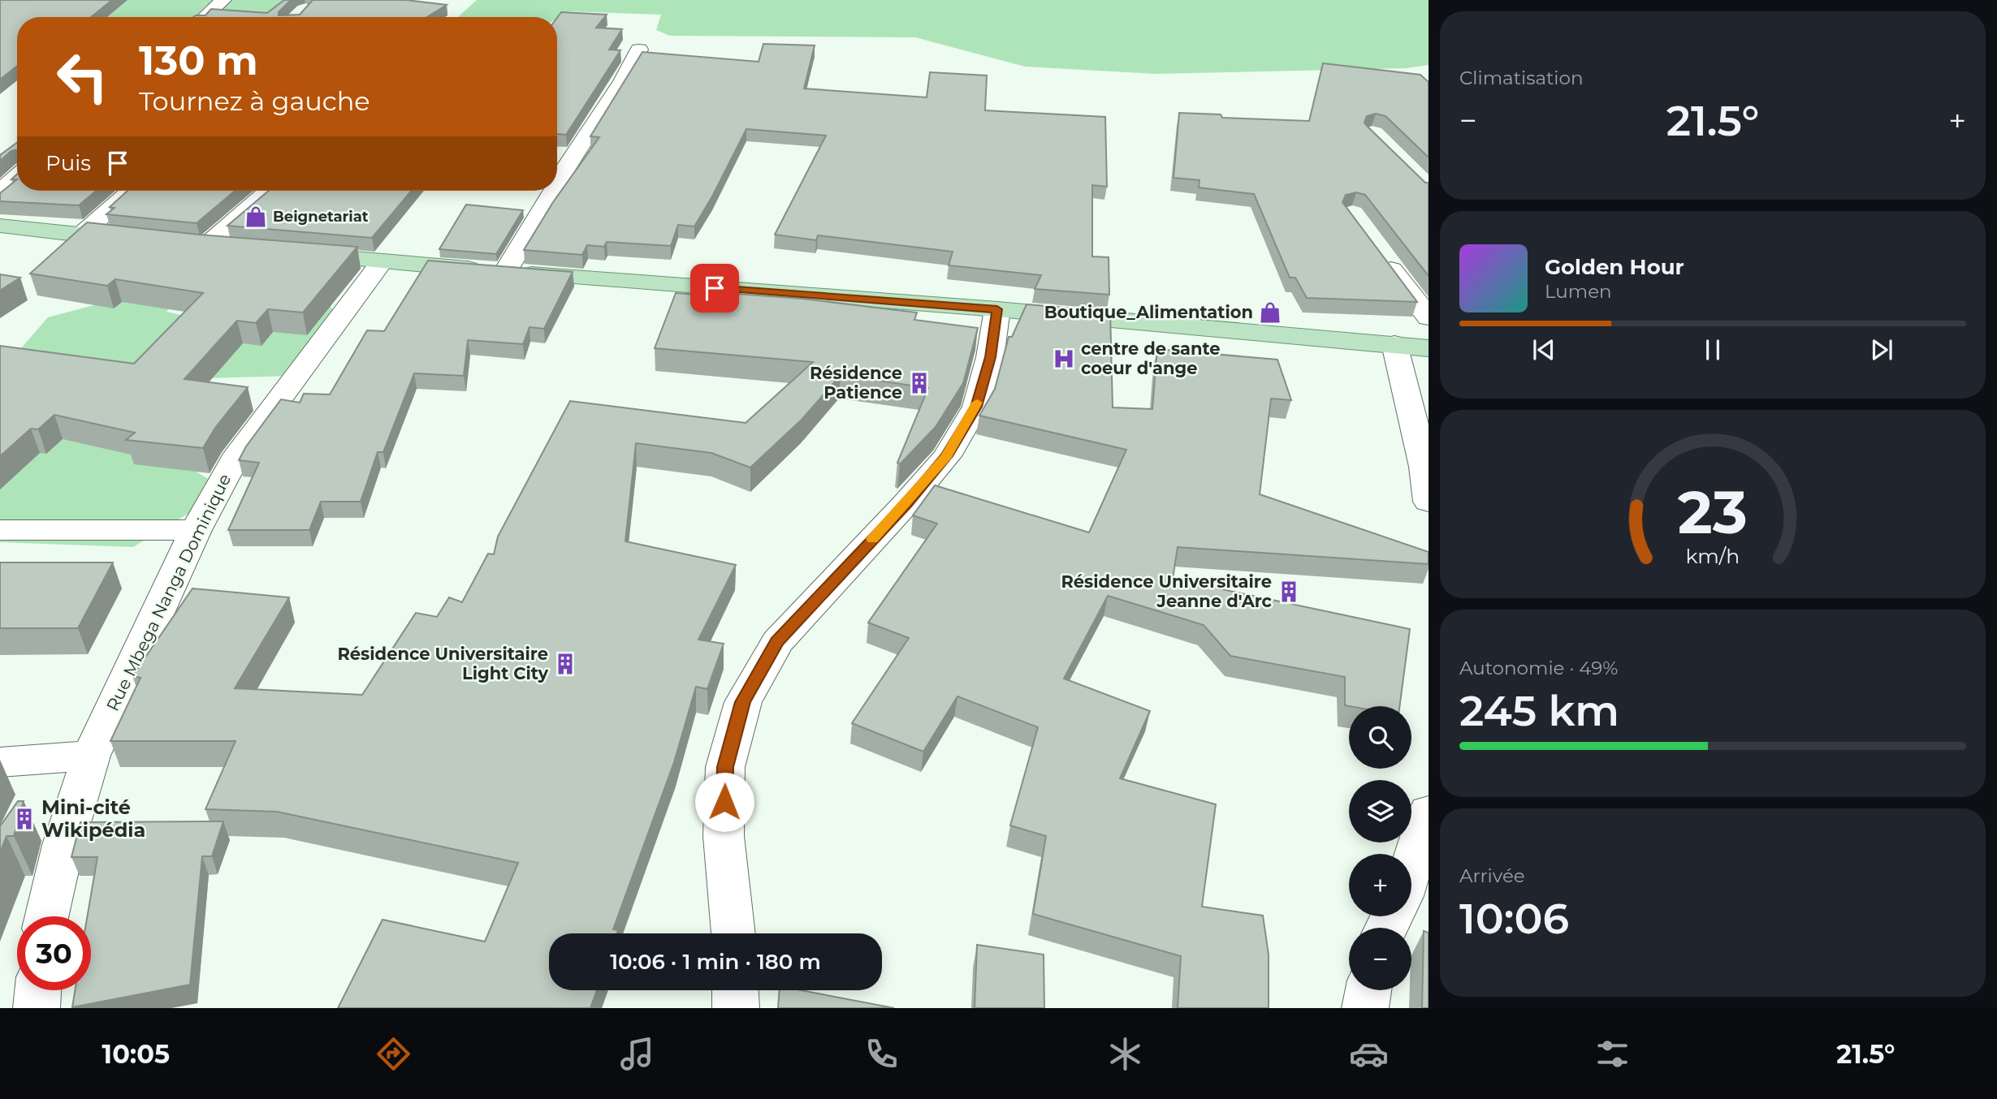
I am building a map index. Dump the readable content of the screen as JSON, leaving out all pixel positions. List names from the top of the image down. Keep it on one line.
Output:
{"streets":{"street":["Rue Mbega Nanga Dominique"]},"places":{"shop":["Beignetariat","Boutique_Alimentation"],"hospital":["centre de sante coeur d'ange"],"building":["Résidence Patience","Résidence Universitaire Jeanne d'Arc","Résidence Universitaire Light City","Mini-cité Wikipédia"]},"page":{"tile":["Climatisation",["Autonomie · 49%","245 km"],["Arrivée","10:06"]],"turn":["130 m","Tournez à gauche"],"heat":["−","21.5°","+"],"then":"Puis","song":["Golden Hour","Lumen"],"map_buttons":["+","−"],"limit":"30","trip":"10:06 · 1 min · 180 m","tabs":["10:05","21.5°"],"gauge":["23","km/h"]}}
